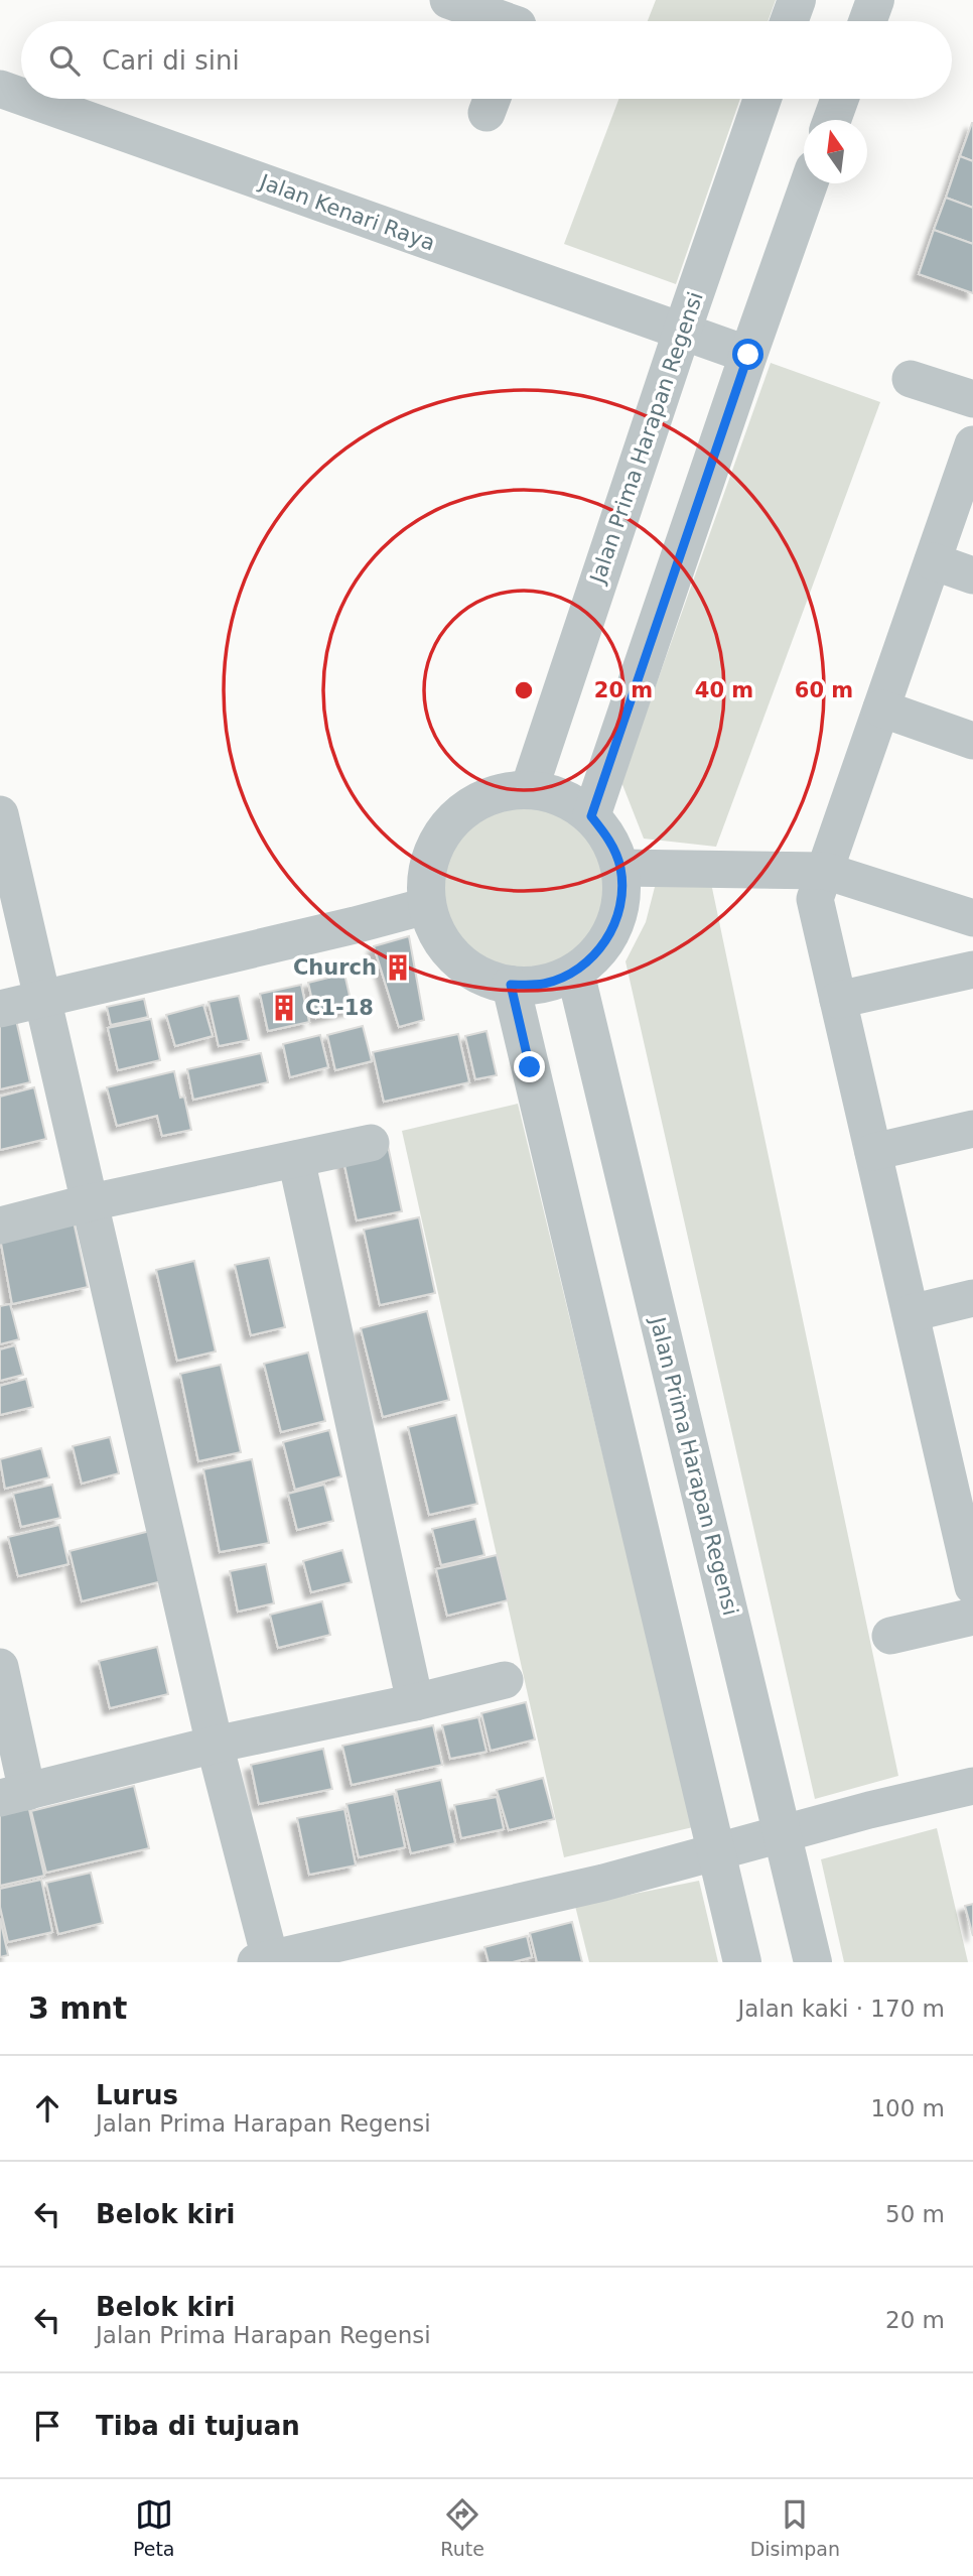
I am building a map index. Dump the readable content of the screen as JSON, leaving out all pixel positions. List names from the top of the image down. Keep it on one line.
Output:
{"streets":{"street":["Jalan Kenari Raya","Jalan Prima Harapan Regensi"]},"crossings":[["Jalan Kenari Raya","Jalan Prima Harapan Regensi"]],"places":{"building":["Church","C1-18"]},"north":"top","page":{"search":"Cari di sini","heading":["3 mnt","Jalan kaki · 170 m"],"list":[["Lurus","Jalan Prima Harapan Regensi","100 m"],["Belok kiri","50 m"],["Belok kiri","Jalan Prima Harapan Regensi","20 m"],"Tiba di tujuan"],"nav":["Peta","Rute","Disimpan"]},"rings":["20 m","40 m","60 m"]}
